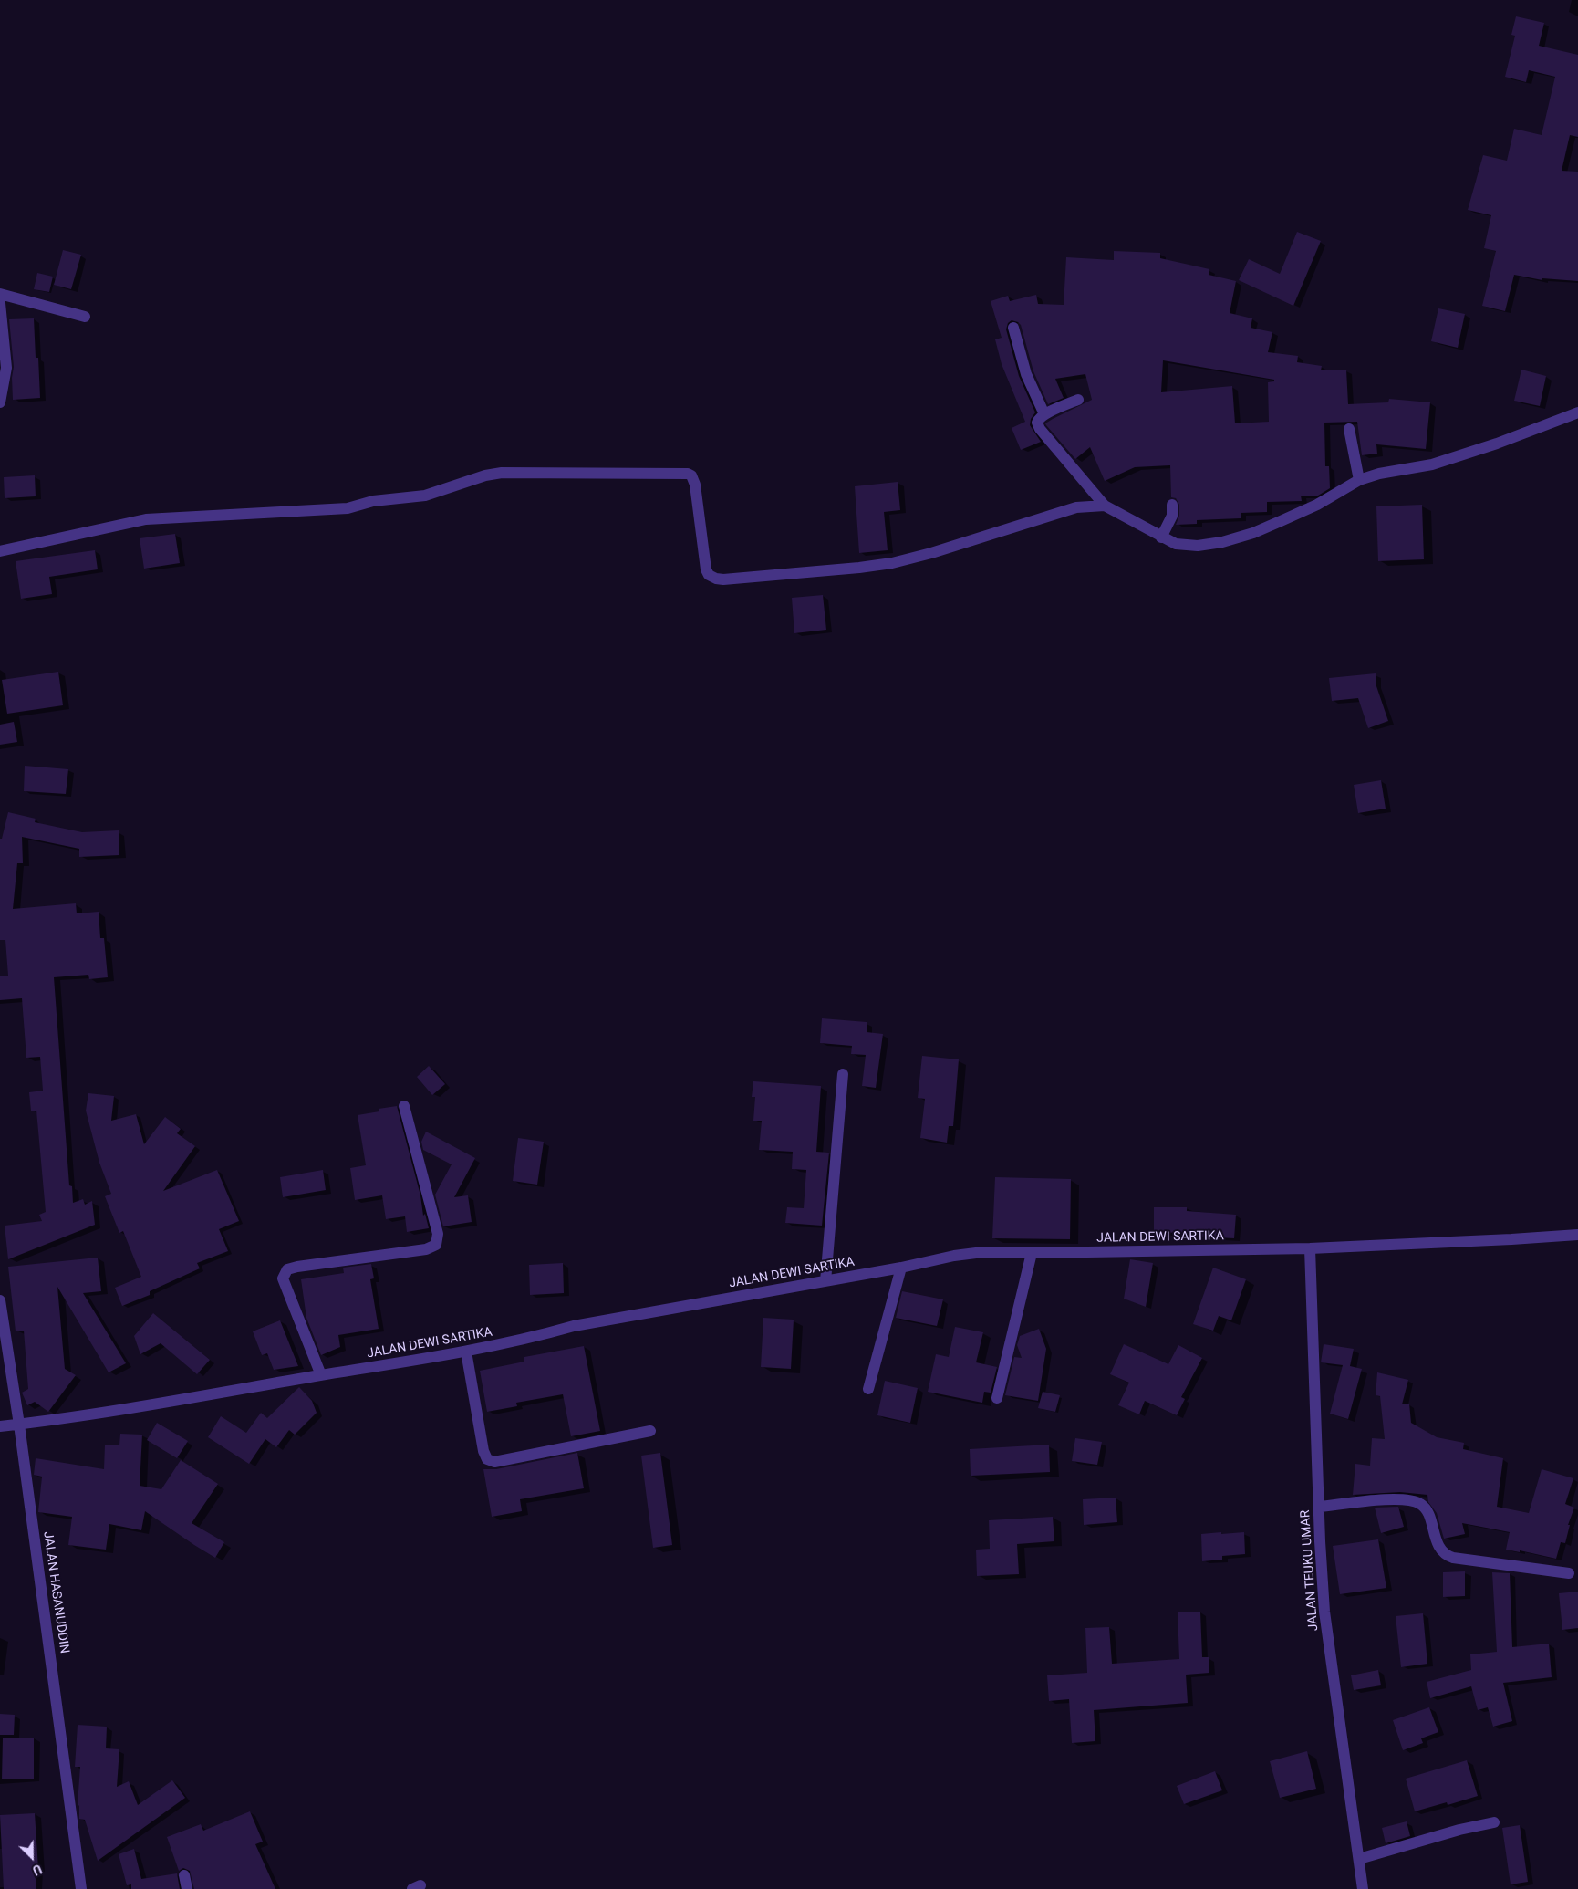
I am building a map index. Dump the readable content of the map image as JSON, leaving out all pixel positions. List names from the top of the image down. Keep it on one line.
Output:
{"streets":{"street":["JALAN DEWI SARTIKA","JALAN TEUKU UMAR","JALAN HASANUDDIN"]},"crossings":[["JALAN DEWI SARTIKA","JALAN TEUKU UMAR"],["JALAN DEWI SARTIKA","JALAN HASANUDDIN"]],"north":"bottom right"}
